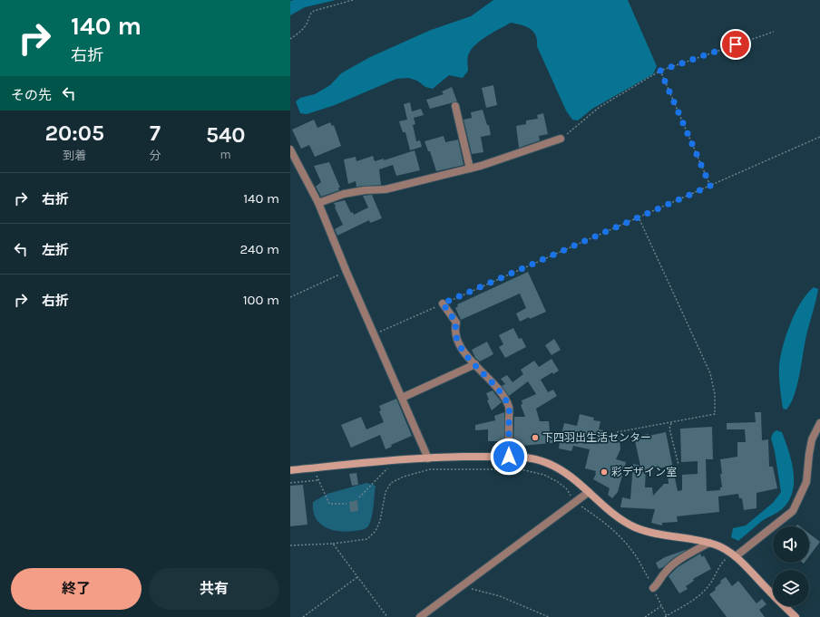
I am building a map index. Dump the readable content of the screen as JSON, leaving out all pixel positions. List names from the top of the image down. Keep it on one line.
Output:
{"places":["下四羽出生活センター","彩デザイン室"],"page":{"turn":["140 m","右折"],"then":"その先","eta":["20:05","到着","7","分","540","m"],"list":[{"name":"右折","value":"140 m"},{"name":"左折","value":"240 m"},{"name":"右折","value":"100 m"}],"buttons":["終了","共有"]}}
